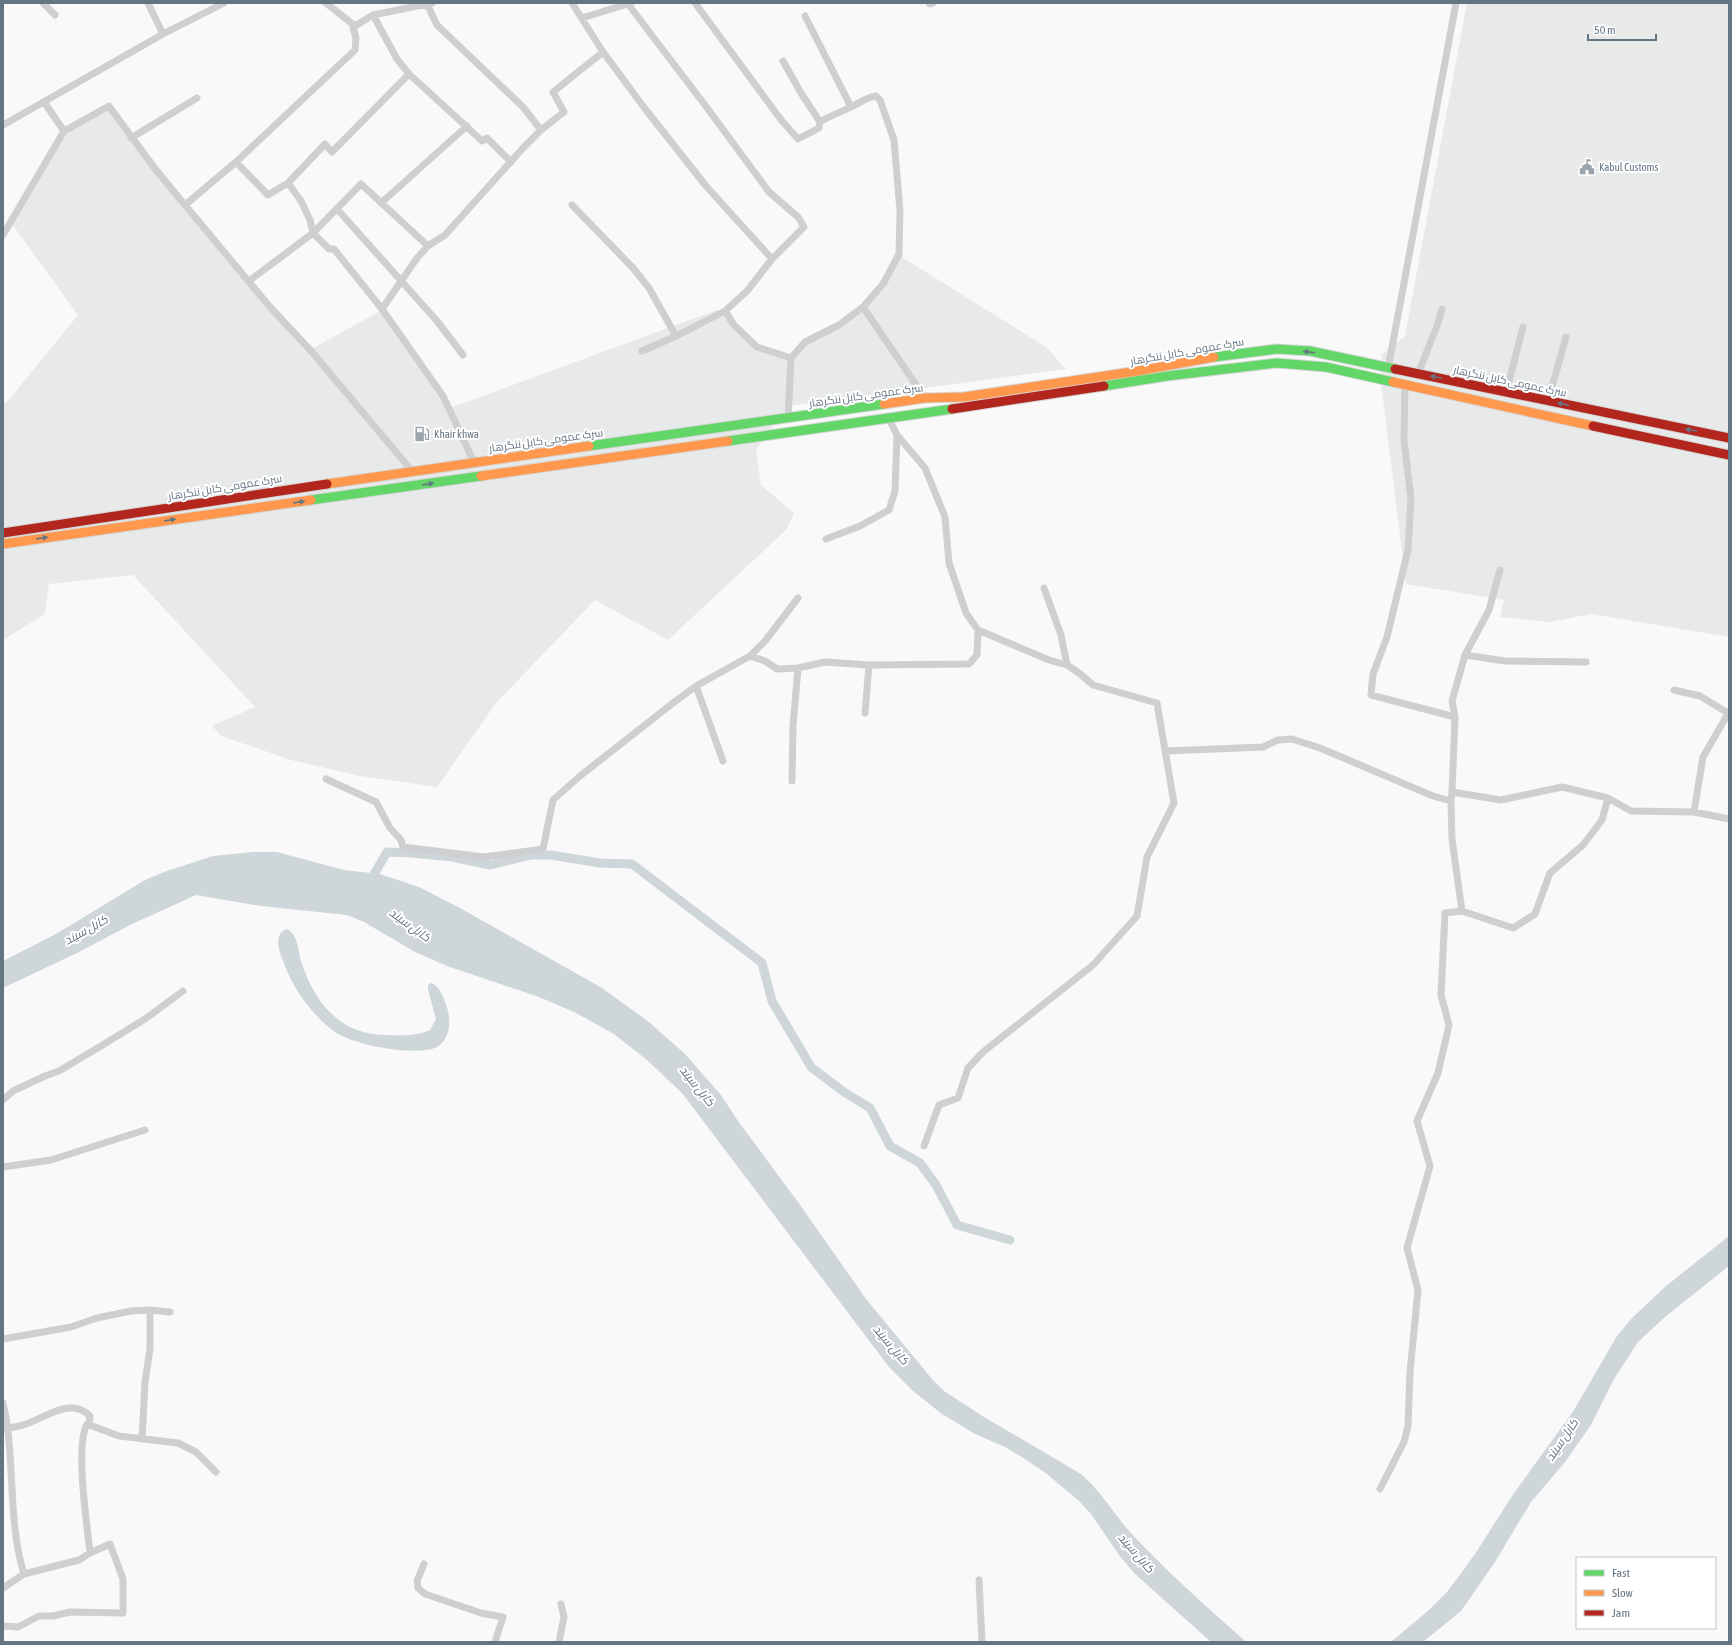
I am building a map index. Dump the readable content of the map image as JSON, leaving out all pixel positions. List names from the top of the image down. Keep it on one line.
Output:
{"streets":{"highway":["سرک عمومی کابل ننگرهار"]},"water":["کابل سيند"],"places":{"public building":["Kabul Customs"],"fuel station":["Khair khwa"]},"legend":["Fast","Slow","Jam"],"scale_bar":"50 m"}
